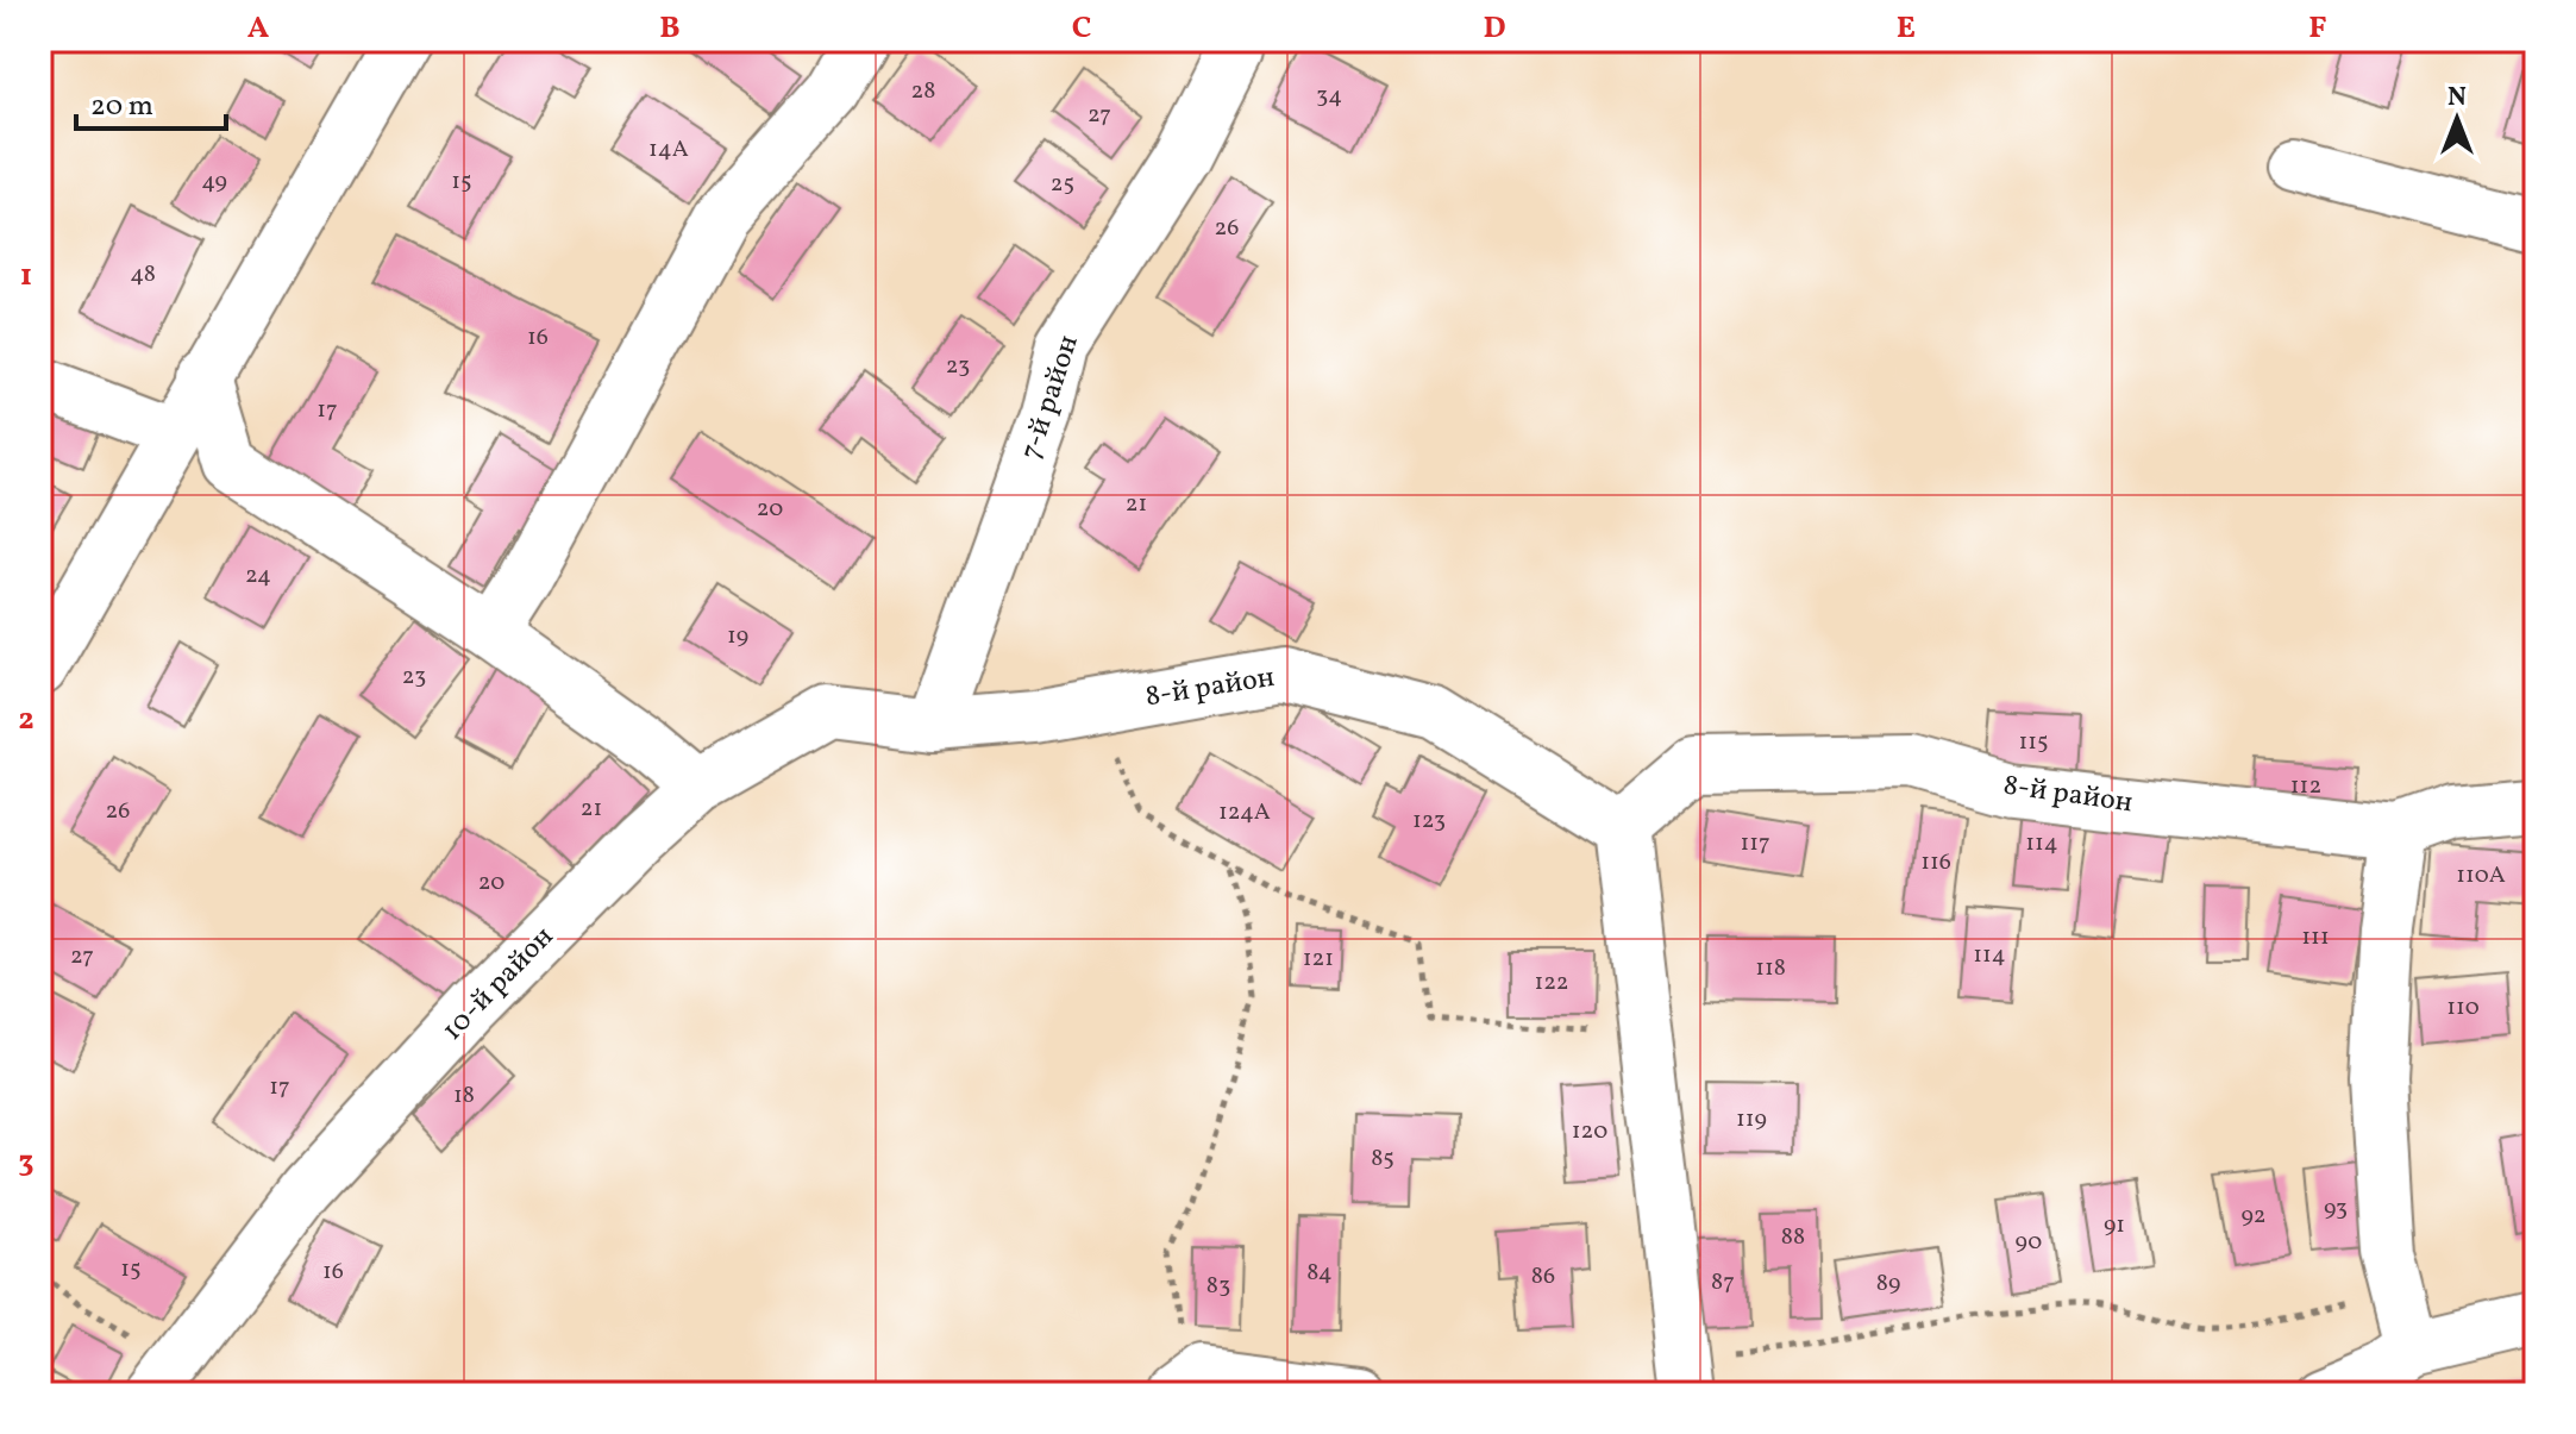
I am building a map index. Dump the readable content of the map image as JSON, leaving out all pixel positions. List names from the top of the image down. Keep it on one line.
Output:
{"streets":{"street":["7-й район","8-й район","10-й район"]},"crossings":[["7-й район","8-й район"],["7-й район","10-й район"],["8-й район","10-й район"]],"house_numbers":["28","34","27","14А","49","15","25","26","48","16","23","17","21","20","24","19","23","115","112","21","26","124А","123","117","114","116","110А","20","111","114","27","121","118","122","110","17","18","119","120","85","93","92","91","88","90","15","16","84","86","87","89","83"],"scale_bar":"20 m","north":"top","grid":{"columns":["A","B","C","D","E","F"],"rows":["1","2","3"]}}
